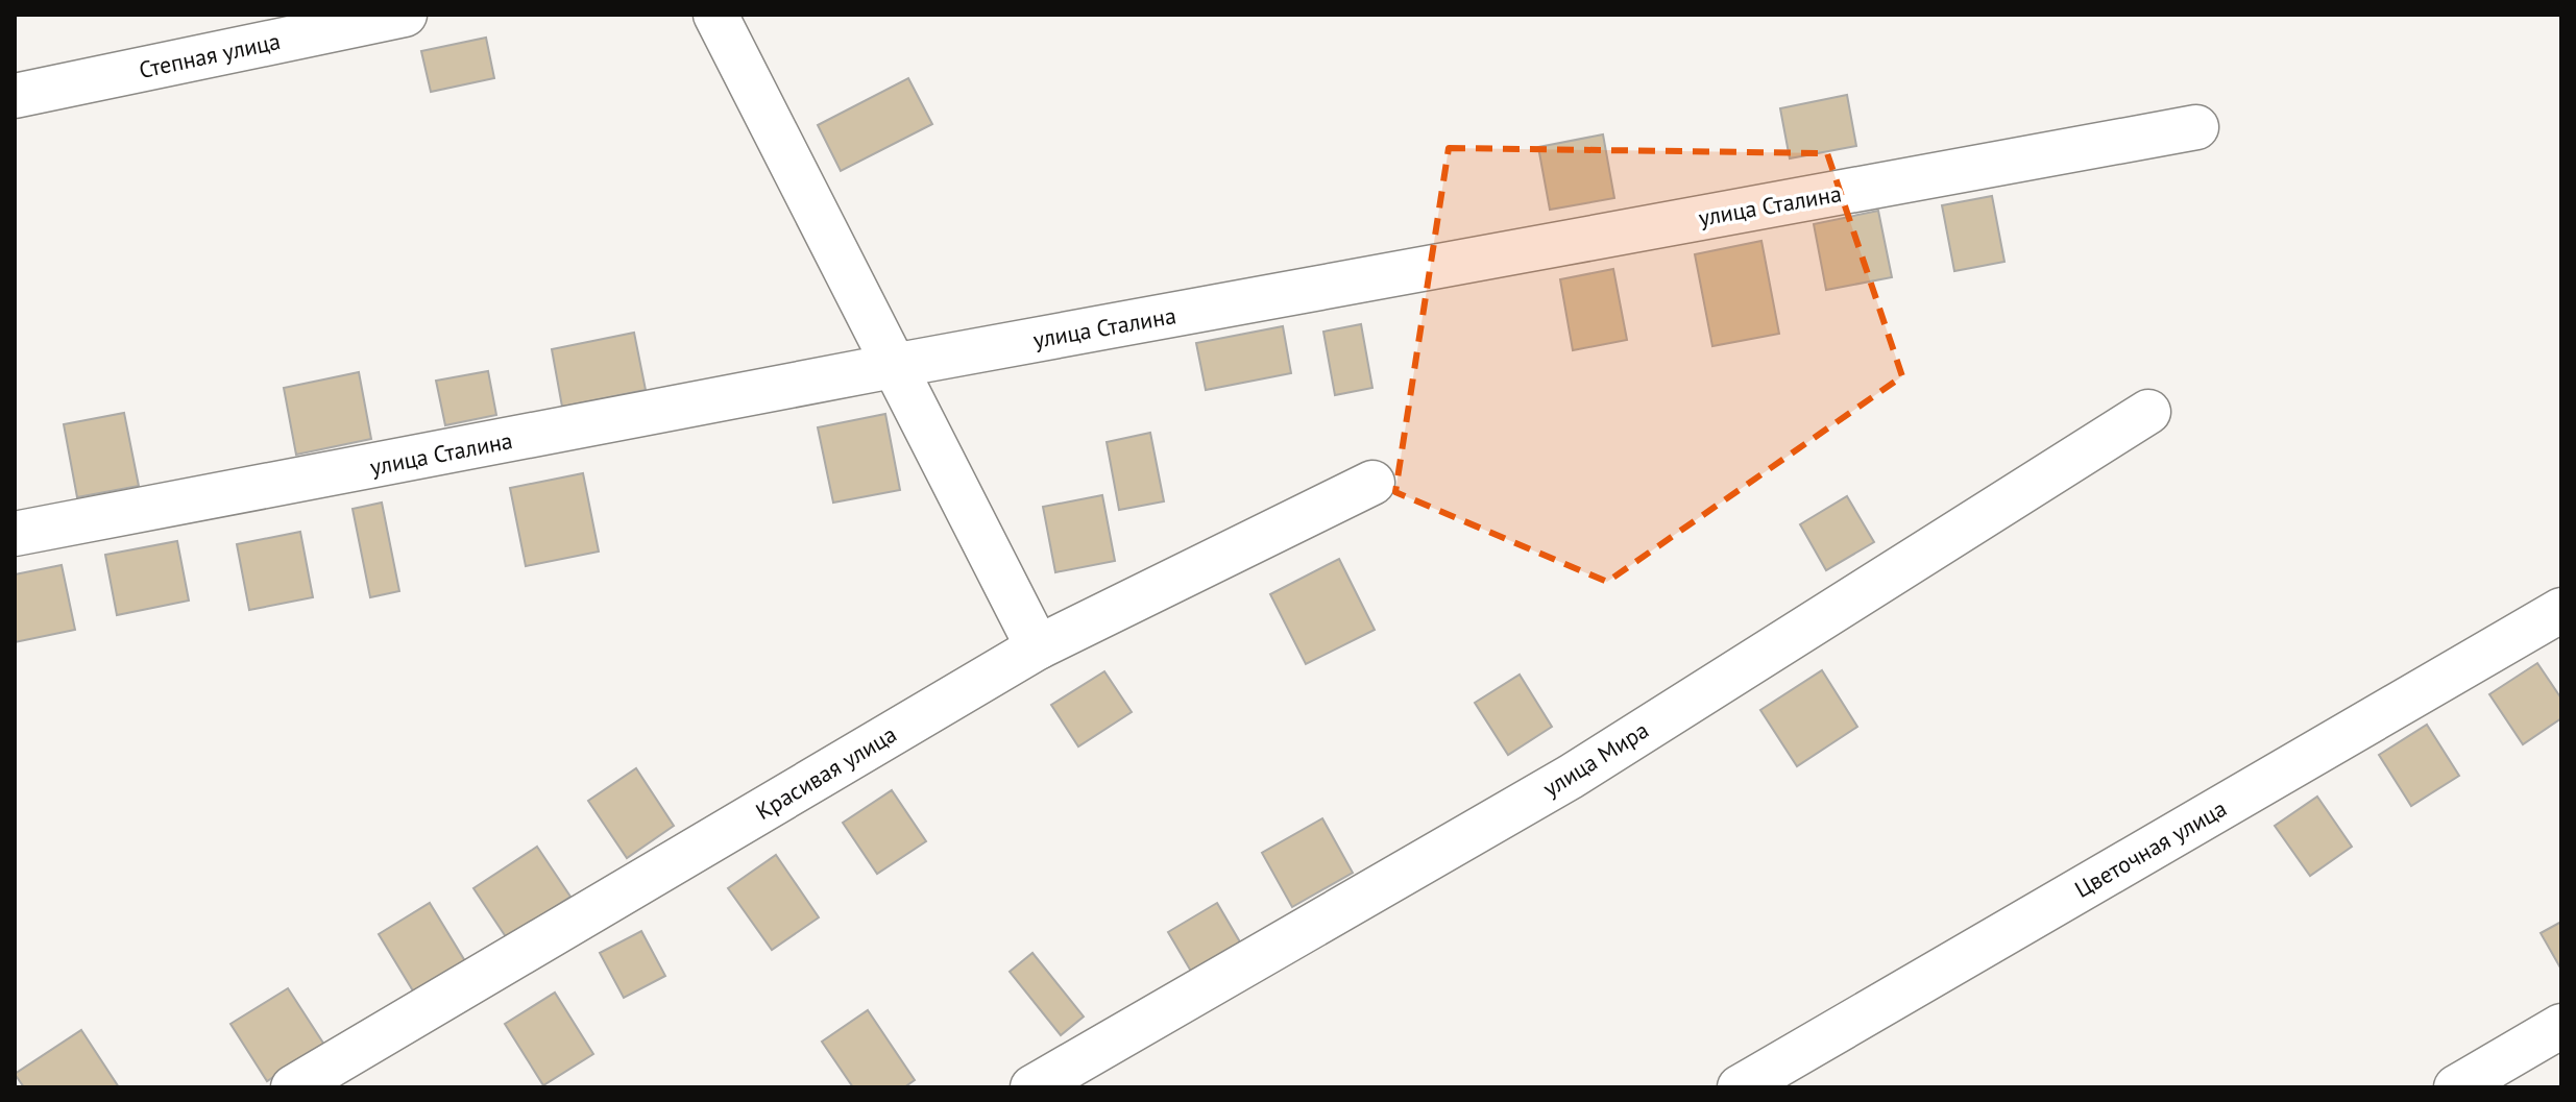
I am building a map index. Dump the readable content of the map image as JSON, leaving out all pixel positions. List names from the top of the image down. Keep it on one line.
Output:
{"streets":{"street":["Степная улица","улица Сталина","улица Мира","Красивая улица","Цветочная улица"]}}
